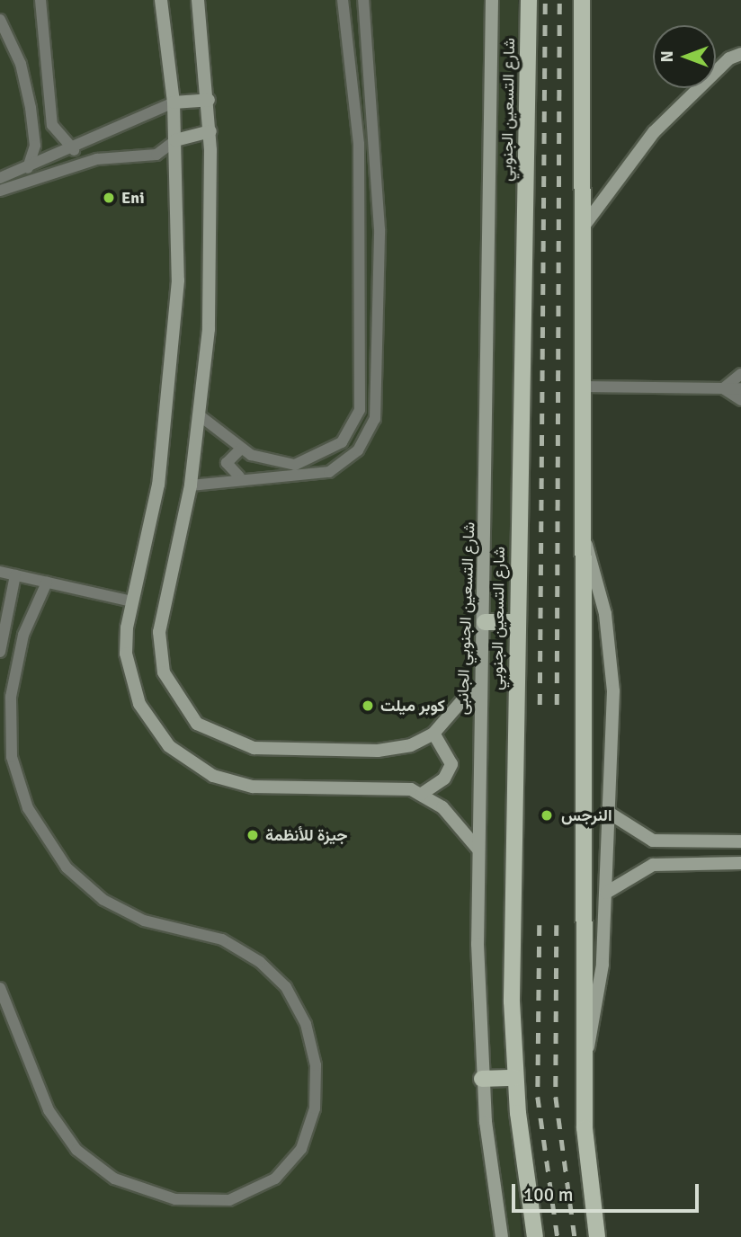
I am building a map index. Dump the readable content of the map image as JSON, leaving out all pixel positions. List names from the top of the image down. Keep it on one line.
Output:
{"streets":{"main road":["شارع التسعين الجنوبي"],"street":["شارع التسعين الجنوبي الجانبى"]},"places":["Eni","كوبر ميلت","النرجس","جيزة للأنظمة"],"scale_bar":"100 m","north":"left"}
